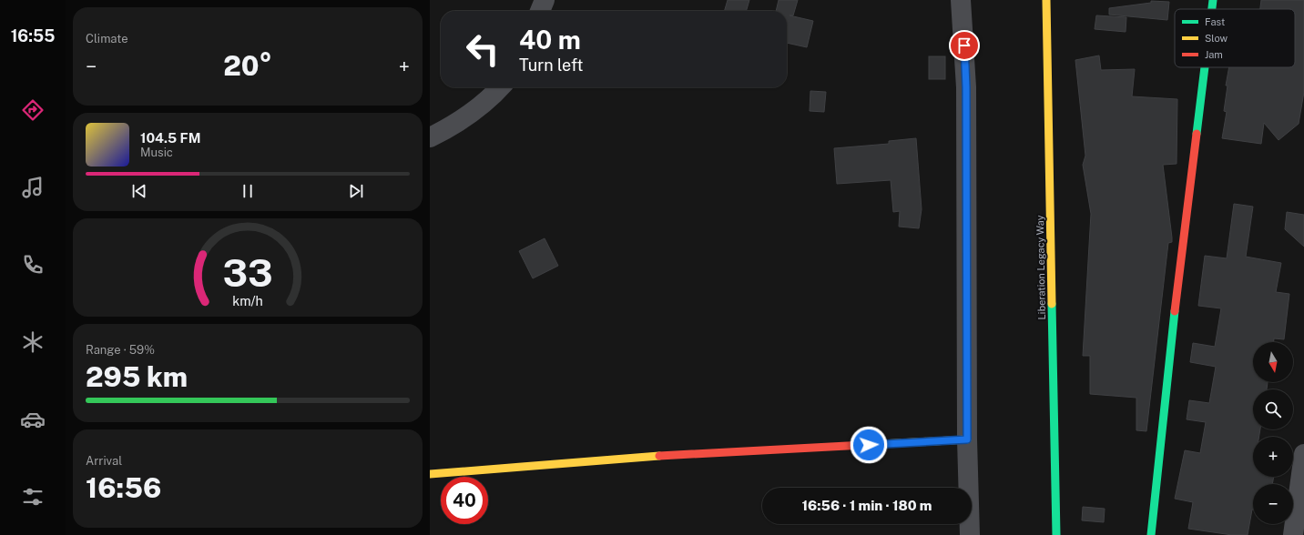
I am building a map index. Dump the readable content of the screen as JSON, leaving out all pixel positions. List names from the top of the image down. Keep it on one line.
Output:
{"streets":{"street":["Liberation Legacy Way"]},"legend":["Fast","Slow","Jam"],"north":"bottom","page":{"tabs":"16:55","tile":["Climate",["Range · 59%","295 km"],["Arrival","16:56"]],"turn":["40 m","Turn left"],"heat":["−","20°","+"],"song":["104.5 FM","Music"],"map_buttons":["+","−"],"limit":"40","trip":"16:56 · 1 min · 180 m","gauge":["33","km/h"]}}
